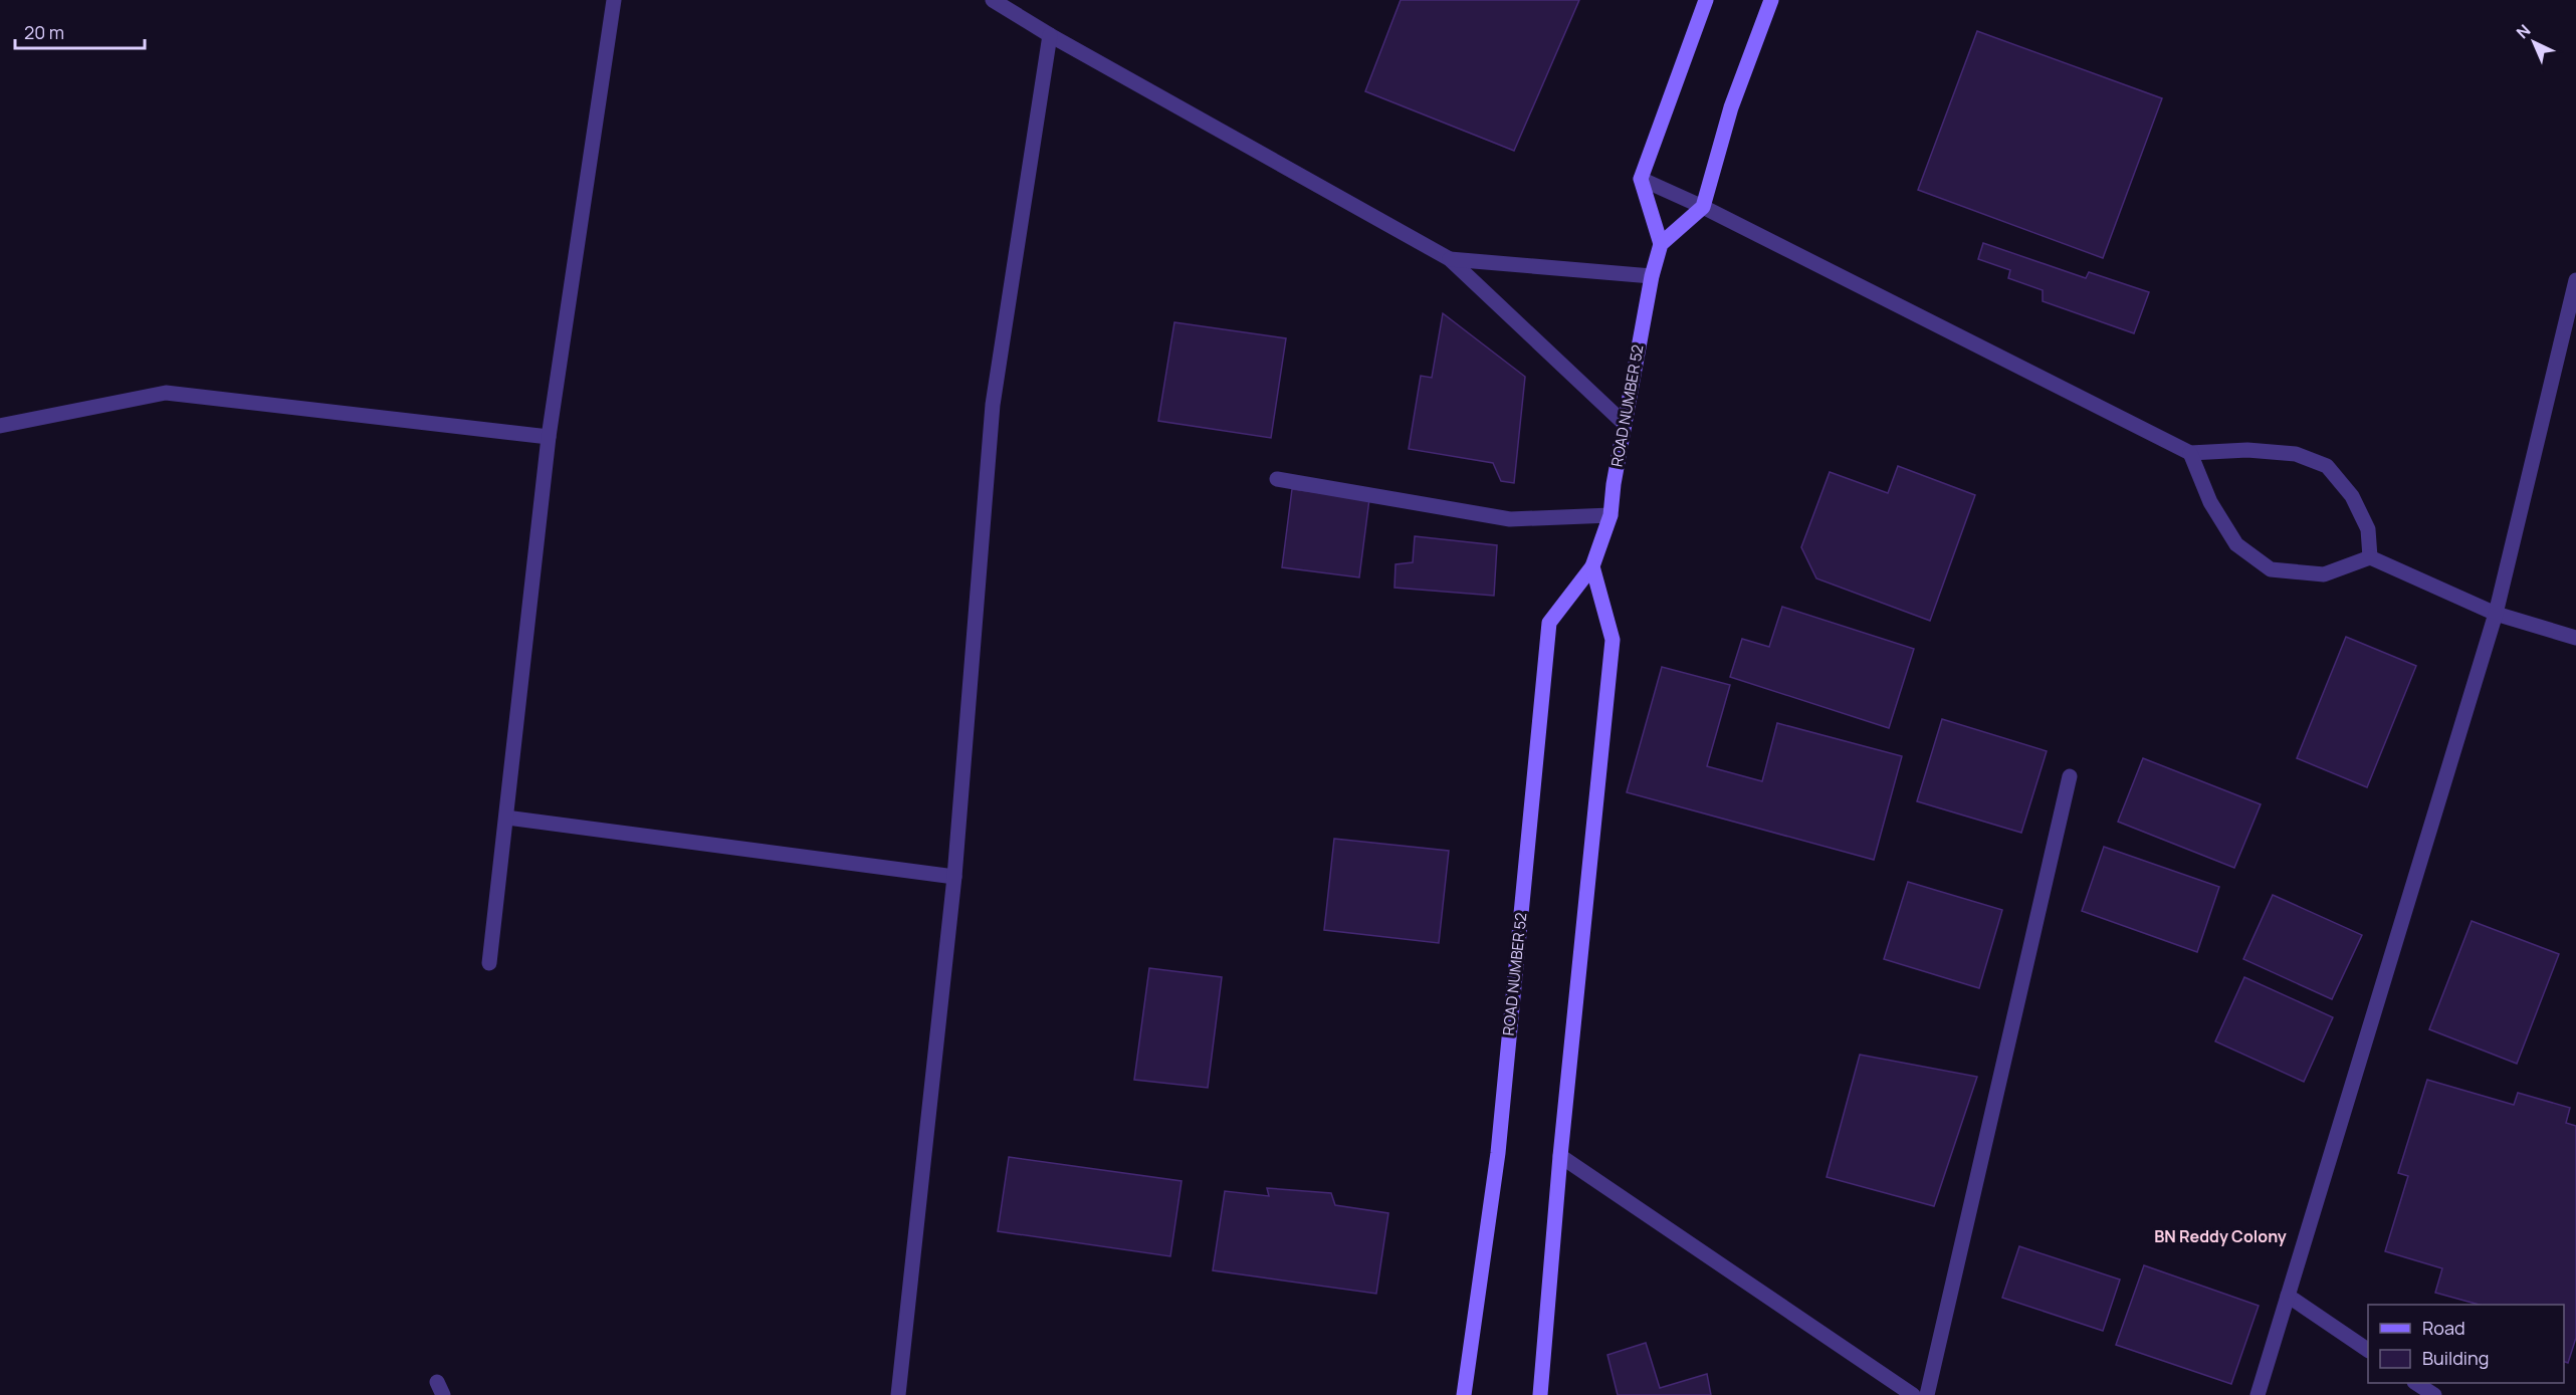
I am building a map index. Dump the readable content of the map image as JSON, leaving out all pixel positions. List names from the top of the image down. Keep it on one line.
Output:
{"streets":{"main road":["ROAD NUMBER 52"]},"districts":["BN Reddy Colony"],"legend":["Road","Building"],"scale_bar":"20 m","north":"top left"}
